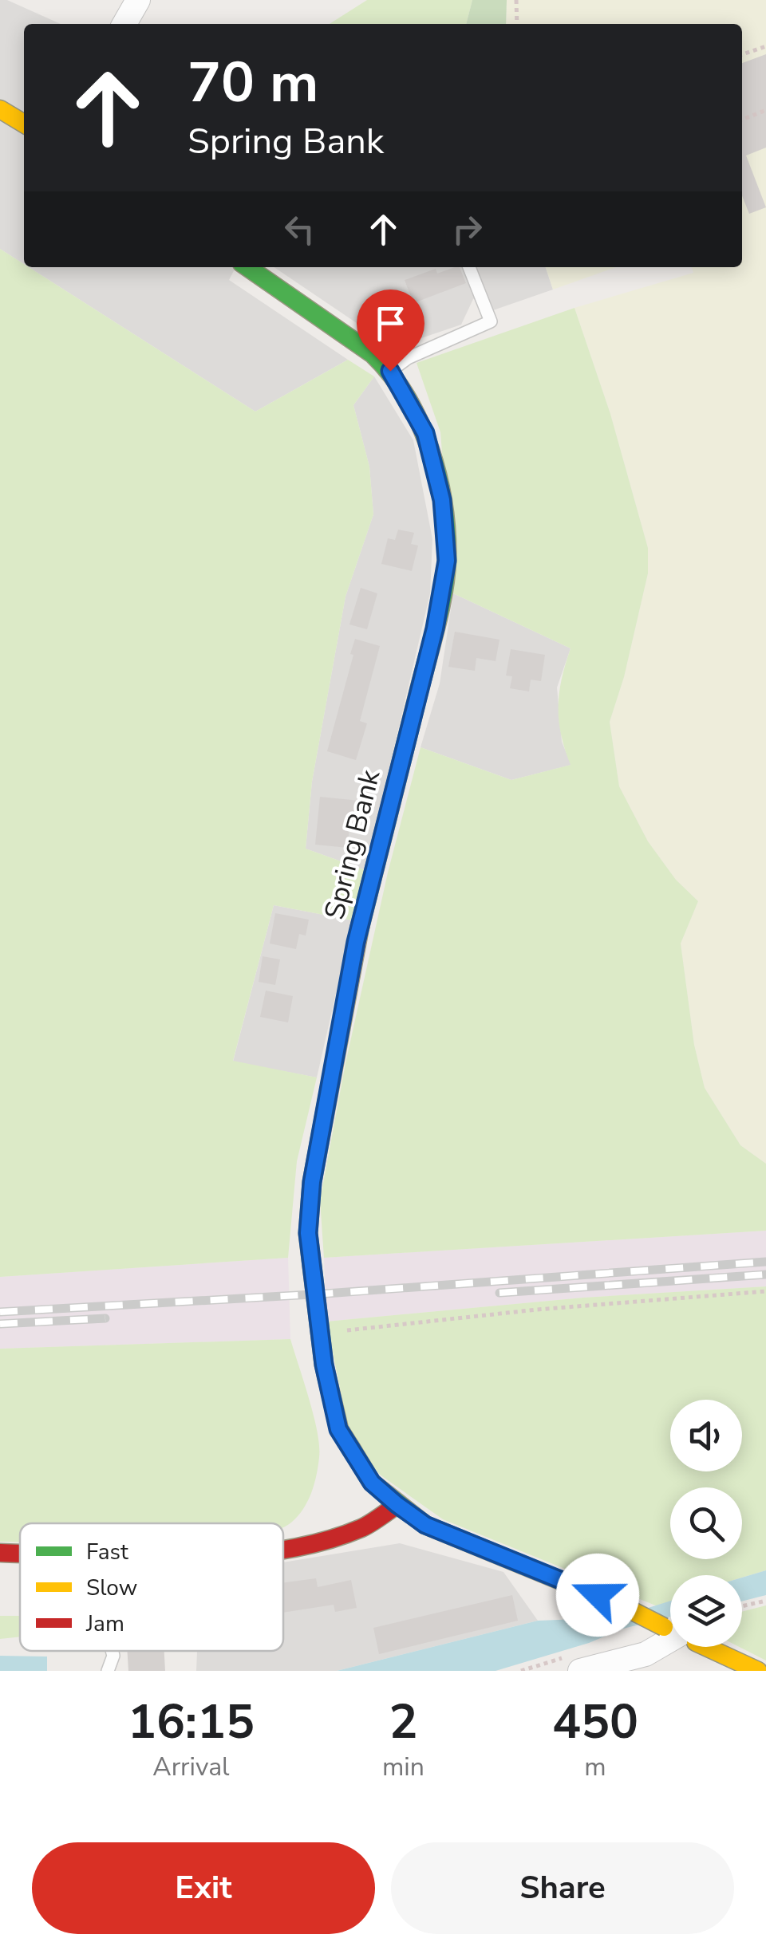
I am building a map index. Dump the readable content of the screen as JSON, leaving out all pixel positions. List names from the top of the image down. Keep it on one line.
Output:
{"streets":{"street":["Spring Bank"]},"legend":["Fast","Slow","Jam"],"page":{"turn":["70 m","Spring Bank"],"eta":["16:15","Arrival","2","min","450","m"],"buttons":["Exit","Share"]}}
